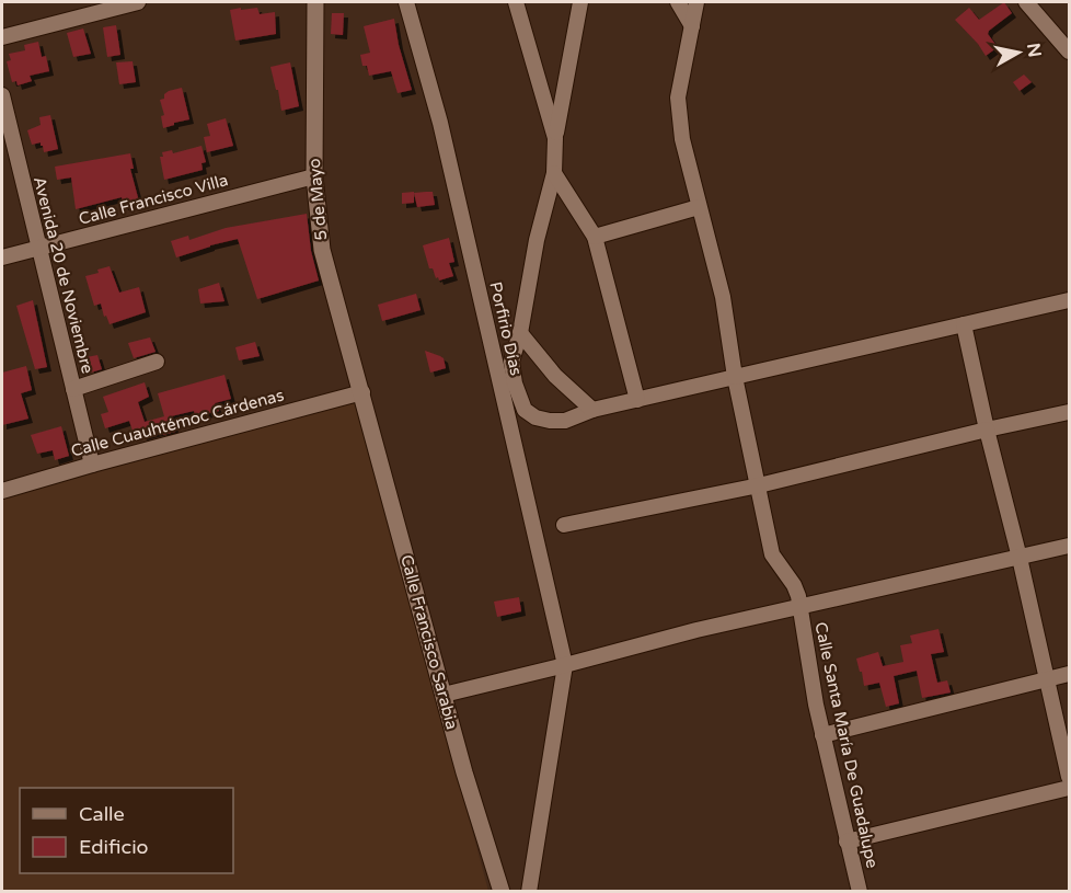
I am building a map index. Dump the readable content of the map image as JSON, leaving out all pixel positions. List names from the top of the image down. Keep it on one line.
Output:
{"streets":{"street":["Calle Francisco Villa","5 de Mayo","Avenida 20 de Noviembre","Porfirio Días","Calle Cuauhtémoc Cárdenas","Calle Francisco Sarabia","Calle Santa María De Guadalupe"]},"crossings":[["Calle Francisco Villa","5 de Mayo"],["Calle Francisco Villa","Avenida 20 de Noviembre"],["5 de Mayo","Calle Cuauhtémoc Cárdenas"],["5 de Mayo","Calle Francisco Sarabia"],["Avenida 20 de Noviembre","Calle Cuauhtémoc Cárdenas"],["Calle Cuauhtémoc Cárdenas","Calle Francisco Sarabia"]],"legend":["Calle","Edificio"],"north":"right"}
